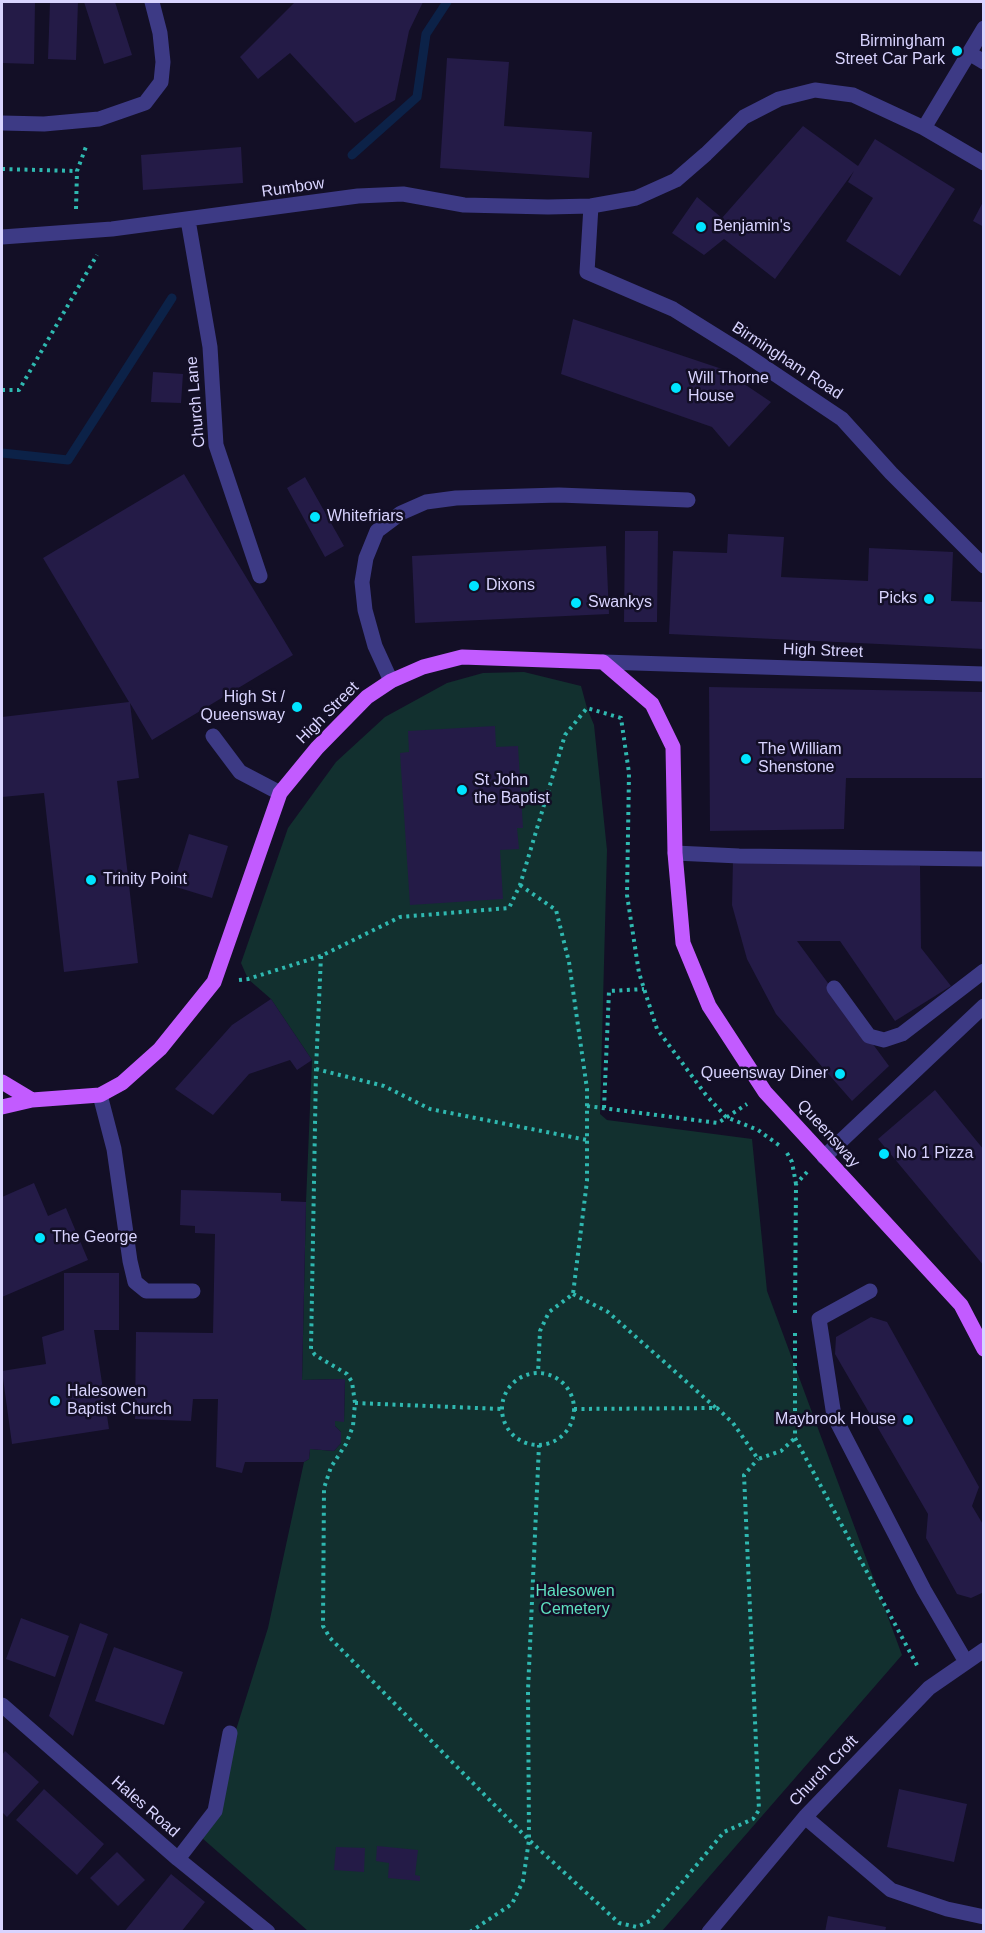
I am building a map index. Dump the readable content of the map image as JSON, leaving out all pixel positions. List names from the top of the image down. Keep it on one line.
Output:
{"streets":{"main road":["High Street","Queensway"],"street":["Rumbow","Birmingham Road","Church Lane","Church Croft","Hales Road"]},"crossings":[["Rumbow","Birmingham Road"],["Rumbow","Church Lane"],["High Street","Queensway"]],"parks":["Halesowen Cemetery"],"places":["Birmingham Street Car Park","Benjamin's","Will Thorne House","Whitefriars","Dixons","Picks","Swankys","High St / Queensway","The William Shenstone","St John the Baptist","Trinity Point","Queensway Diner","No 1 Pizza","The George","Halesowen Baptist Church","Maybrook House"]}
